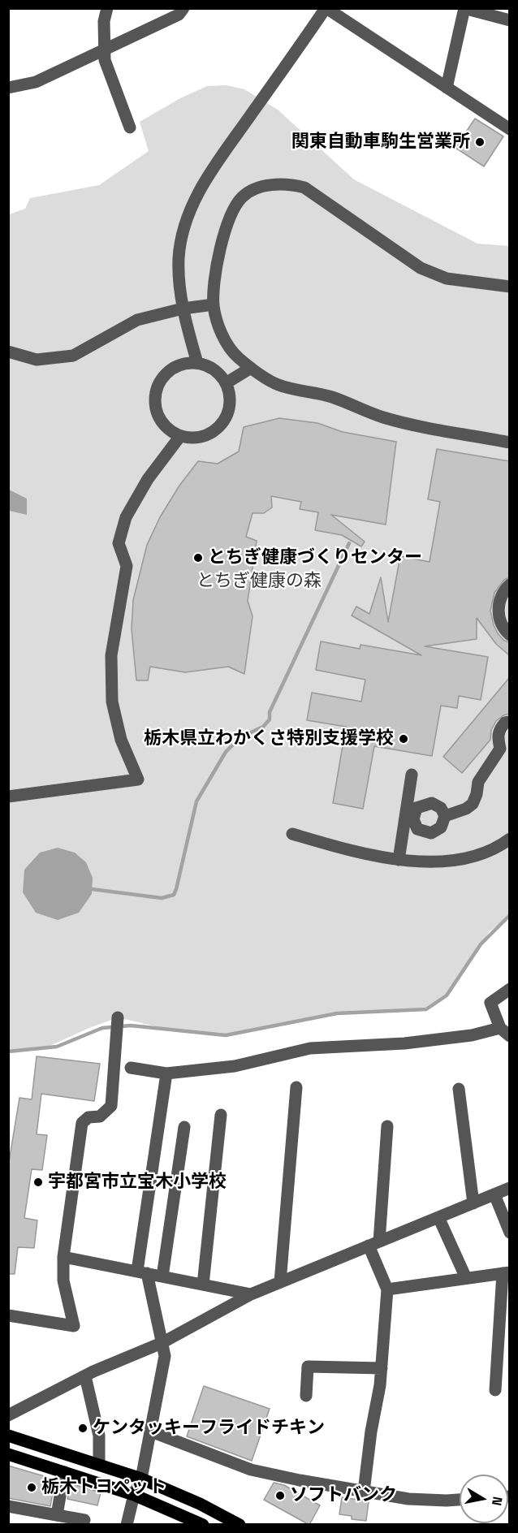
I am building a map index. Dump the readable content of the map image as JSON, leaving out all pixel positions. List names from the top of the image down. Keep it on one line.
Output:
{"parks":["とちぎ健康の森"],"places":["関東自動車駒生営業所","とちぎ健康づくりセンター","栃木県立わかくさ特別支援学校","宇都宮市立宝木小学校","ケンタッキーフライドチキン","栃木トヨペット","ソフトバンク"],"north":"right"}
